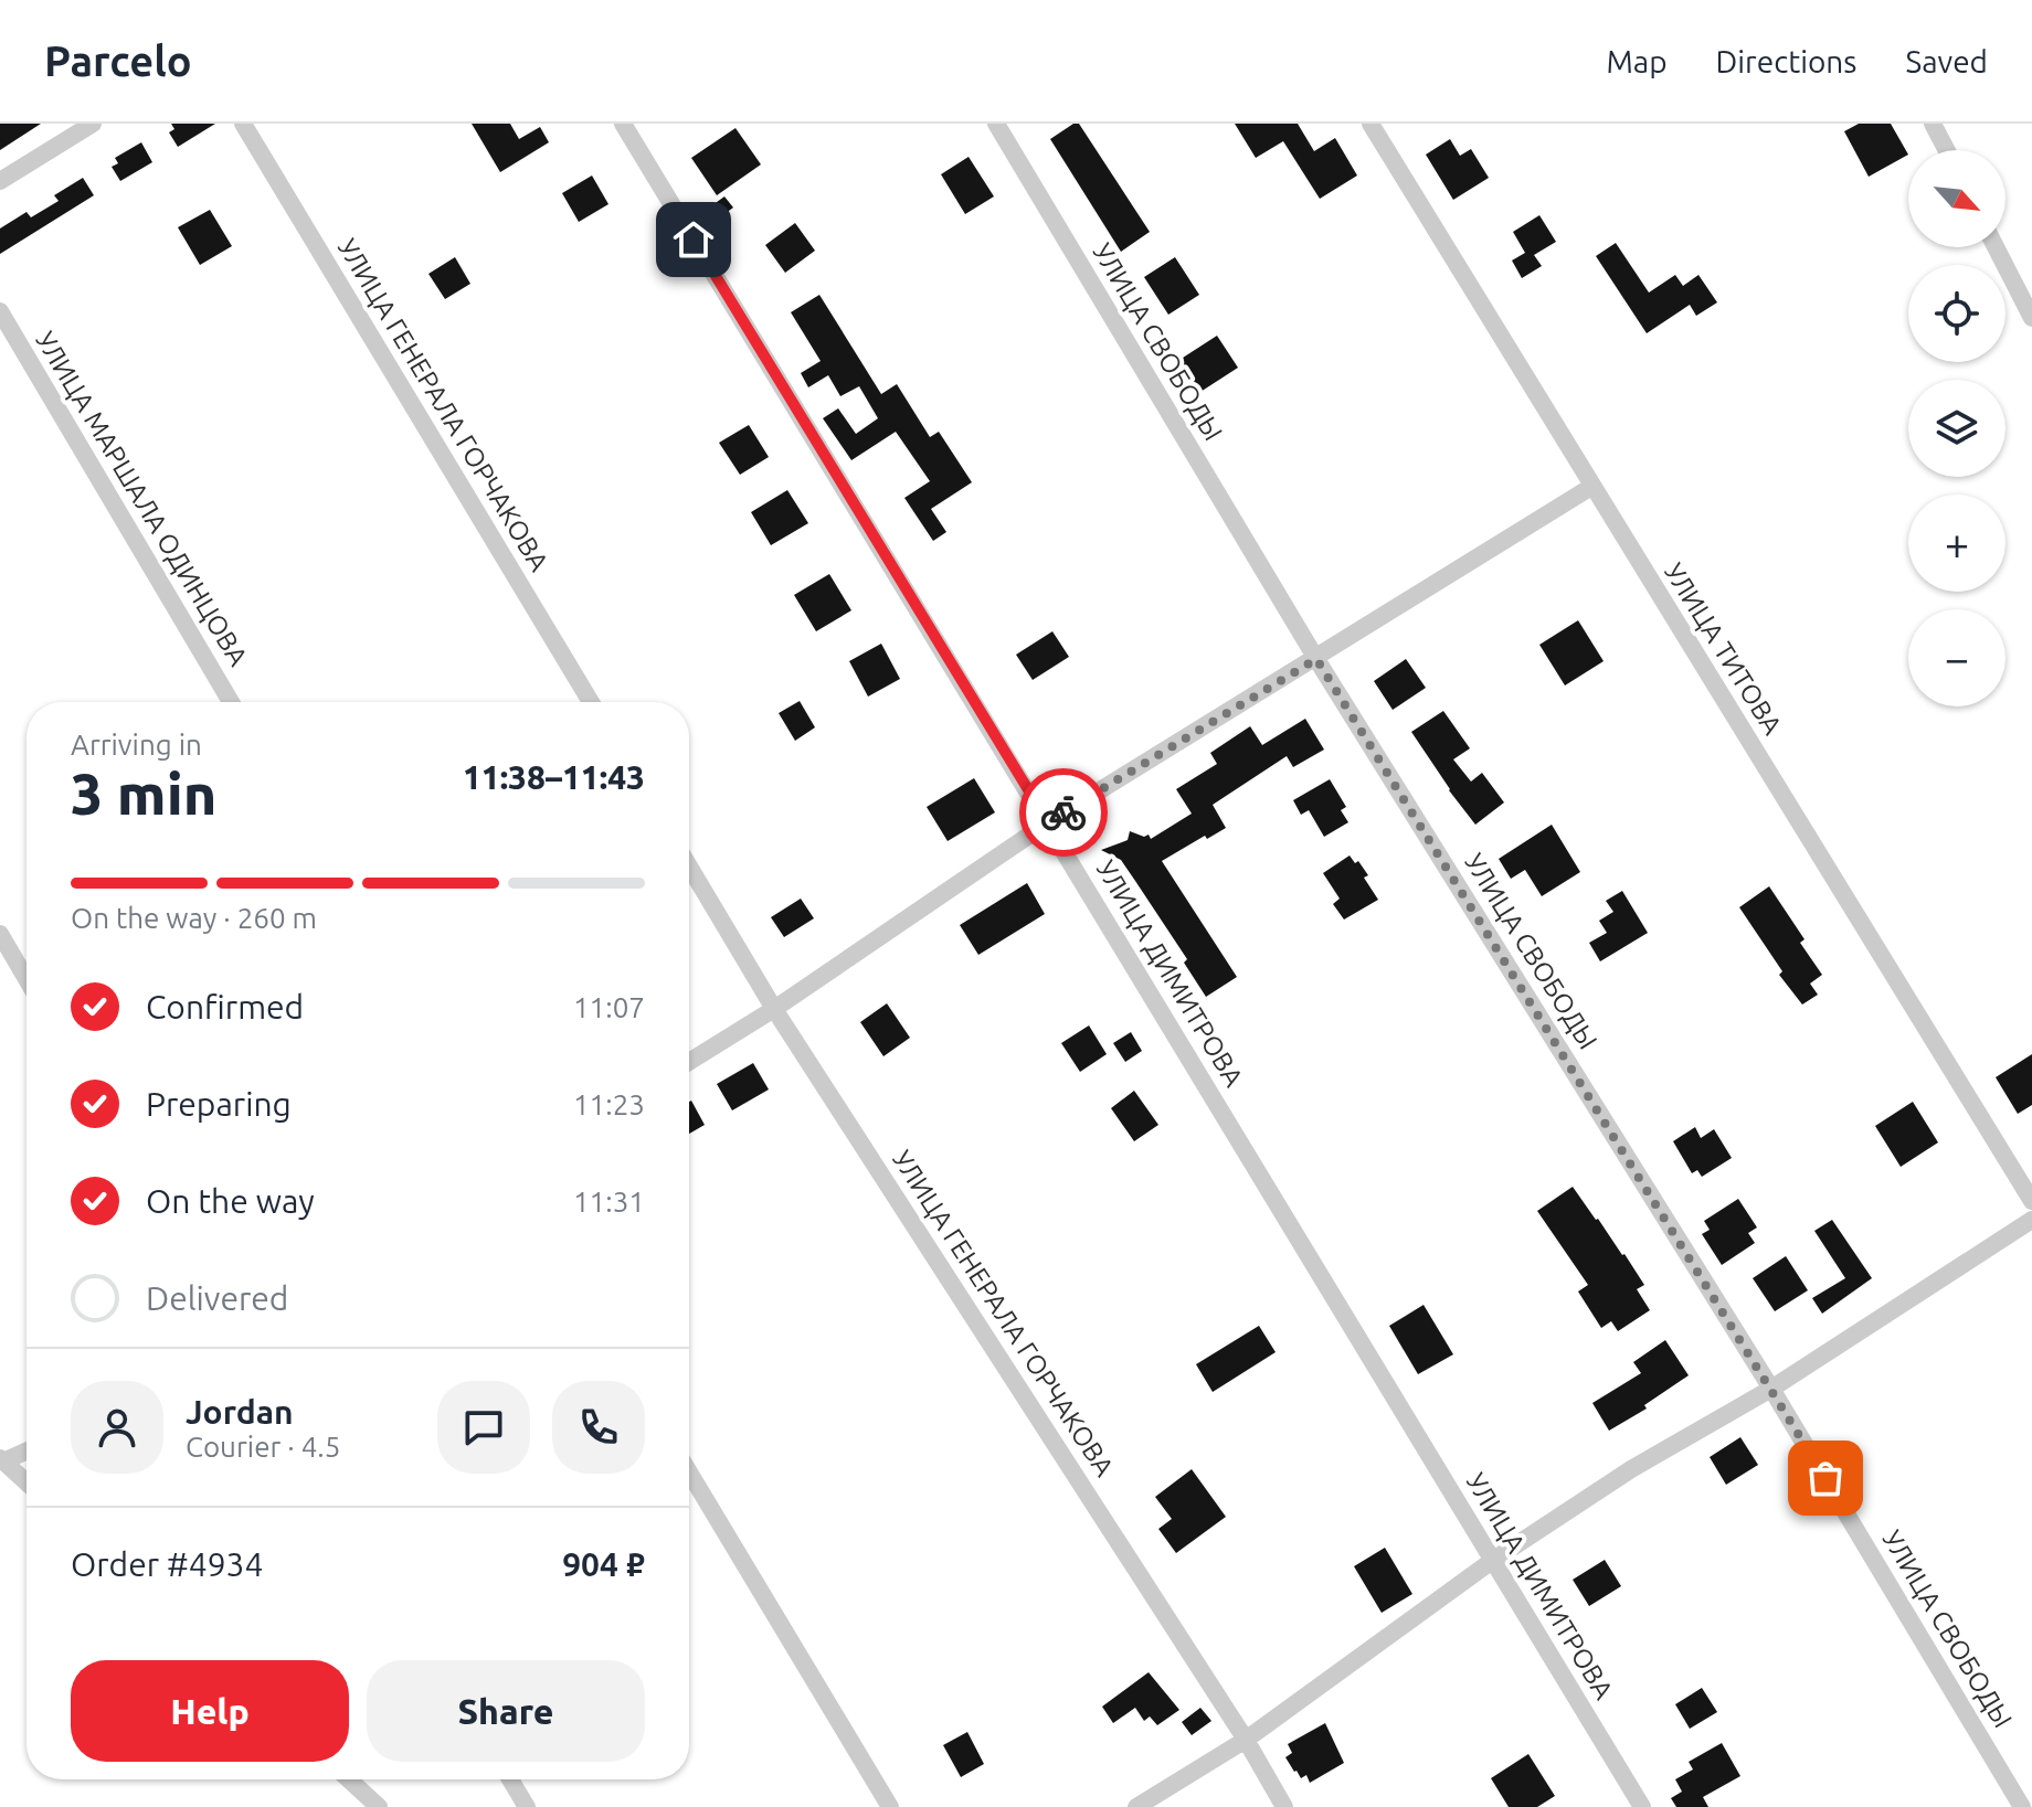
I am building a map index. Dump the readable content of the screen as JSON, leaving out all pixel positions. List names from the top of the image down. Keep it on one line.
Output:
{"streets":{"street":["УЛИЦА СВОБОДЫ","УЛИЦА ГЕНЕРАЛА ГОРЧАКОВА","УЛИЦА МАРШАЛА ОДИНЦОВА","УЛИЦА ТИТОВА","УЛИЦА ДИМИТРОВА"]},"north":"bottom right","page":{"header":"Parcelo","nav":["Map","Directions","Saved"],"map_buttons":["+","−"],"heading":["3 min","Arriving in","11:38–11:43"],"panel":["Jordan","Courier · 4.5","Order #4934","904 ₽"],"bar":"On the way · 260 m","list":[["Confirmed","11:07"],["Preparing","11:23"],["On the way","11:31"],"Delivered"],"buttons":["Help","Share"]}}
